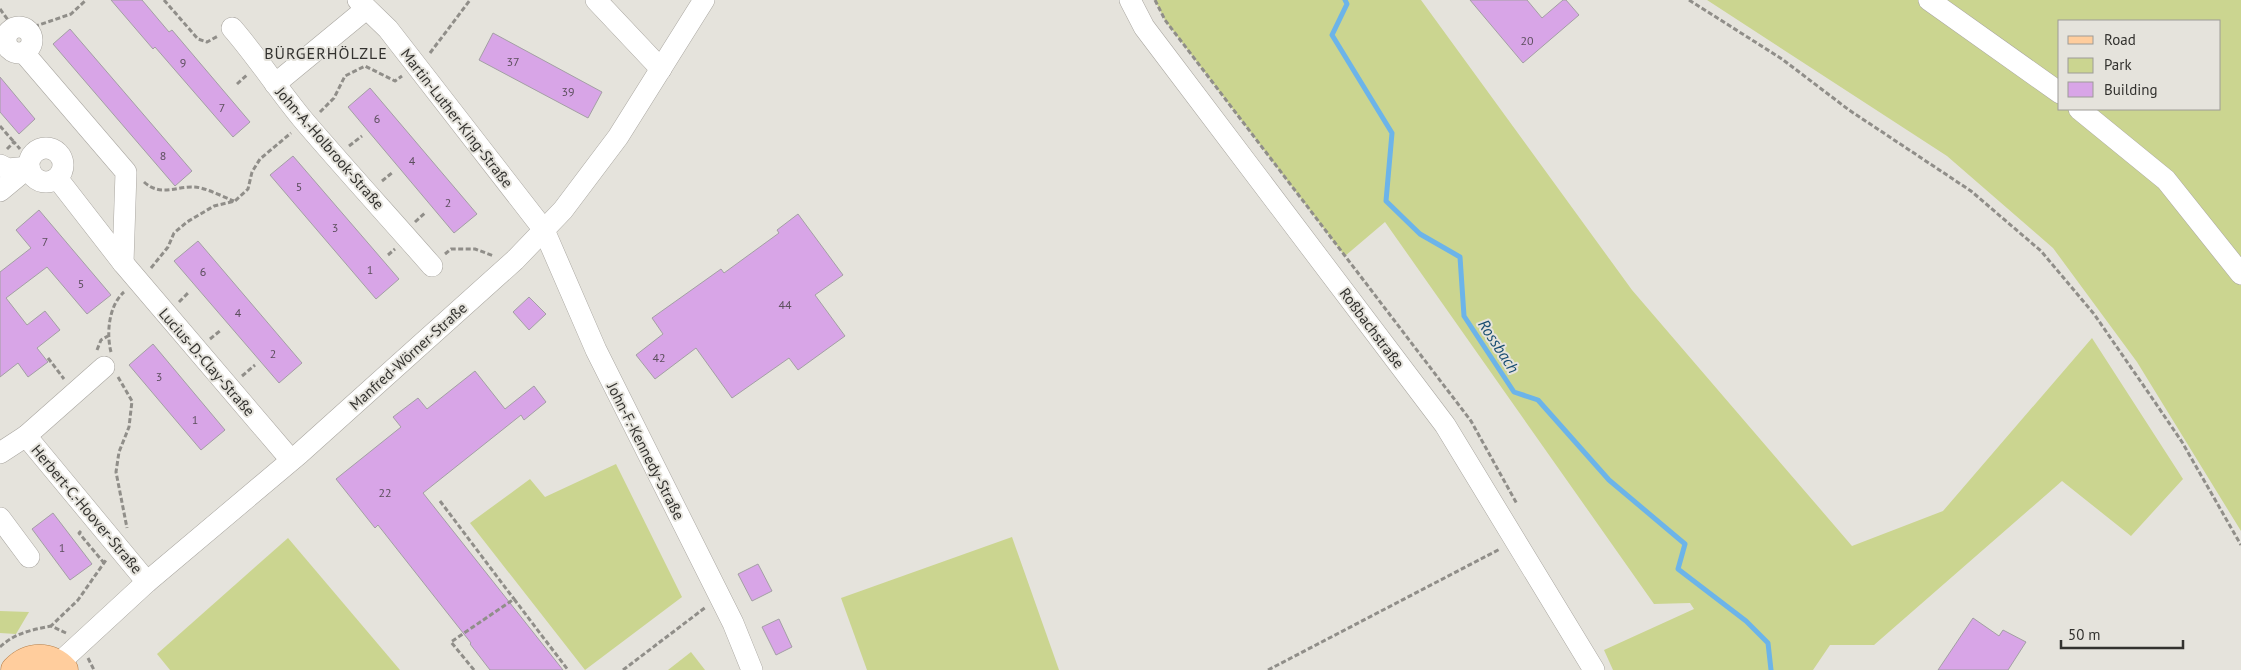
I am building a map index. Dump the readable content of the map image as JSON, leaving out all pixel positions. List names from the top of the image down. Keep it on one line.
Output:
{"streets":{"street":["Martin-Luther-King-Straße","John-A.-Holbrook-Straße","Roßbachstraße","Manfred-Wörner-Straße","Lucius-D.-Clay-Straße","John-F.-Kennedy-Straße","Herbert-C.-Hoover-Straße"]},"crossings":[["Martin-Luther-King-Straße","John-A.-Holbrook-Straße"],["Martin-Luther-King-Straße","Manfred-Wörner-Straße"],["Martin-Luther-King-Straße","John-F.-Kennedy-Straße"],["Manfred-Wörner-Straße","Lucius-D.-Clay-Straße"],["Manfred-Wörner-Straße","John-F.-Kennedy-Straße"],["Manfred-Wörner-Straße","Herbert-C.-Hoover-Straße"]],"districts":["BÜRGERHÖLZLE"],"water":["Rossbach"],"house_numbers":["20","37","9","39","7","6","8","4","5","2","3","7","1","6","5","44","4","2","42","3","1","22","1"],"legend":["Road","Park","Building"],"scale_bar":"50 m"}
